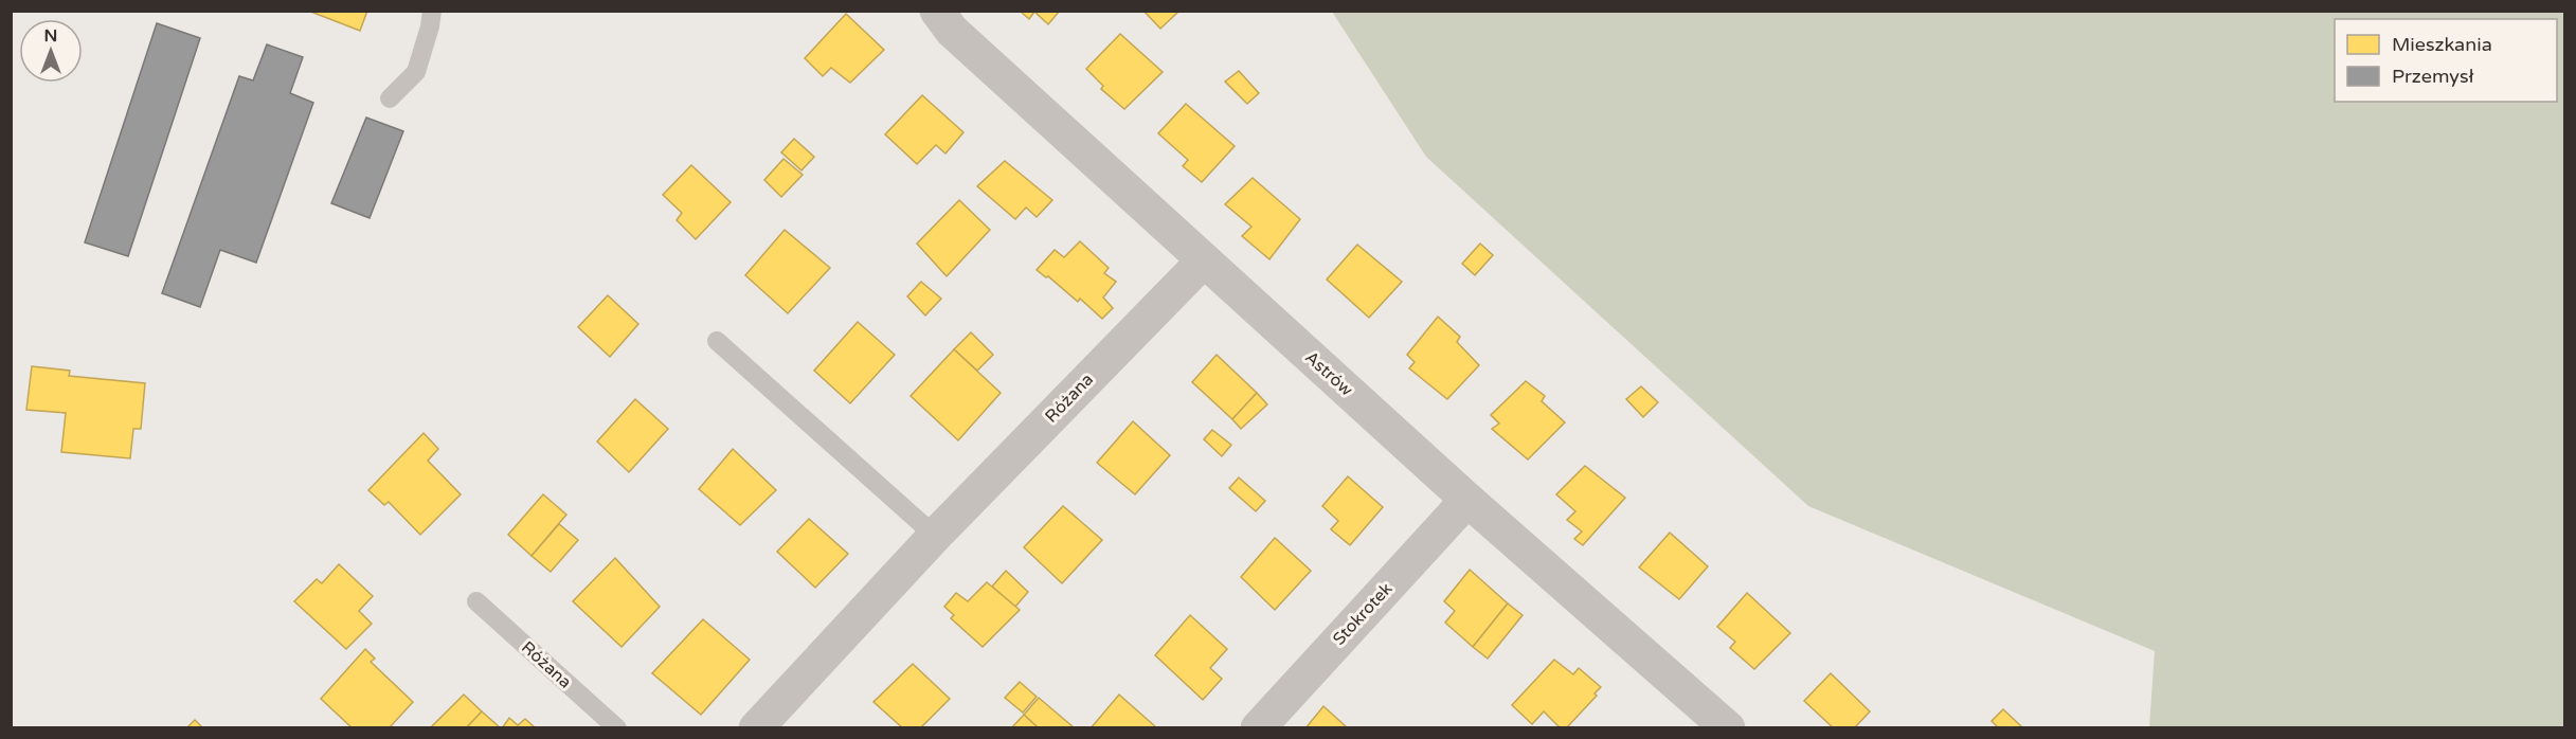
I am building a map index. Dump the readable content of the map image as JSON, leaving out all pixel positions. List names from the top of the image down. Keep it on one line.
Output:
{"streets":{"street":["Astrów","Różana","Stokrotek"]},"crossings":[["Astrów","Różana"],["Astrów","Stokrotek"]],"legend":["Mieszkania","Przemysł"],"north":"top"}
